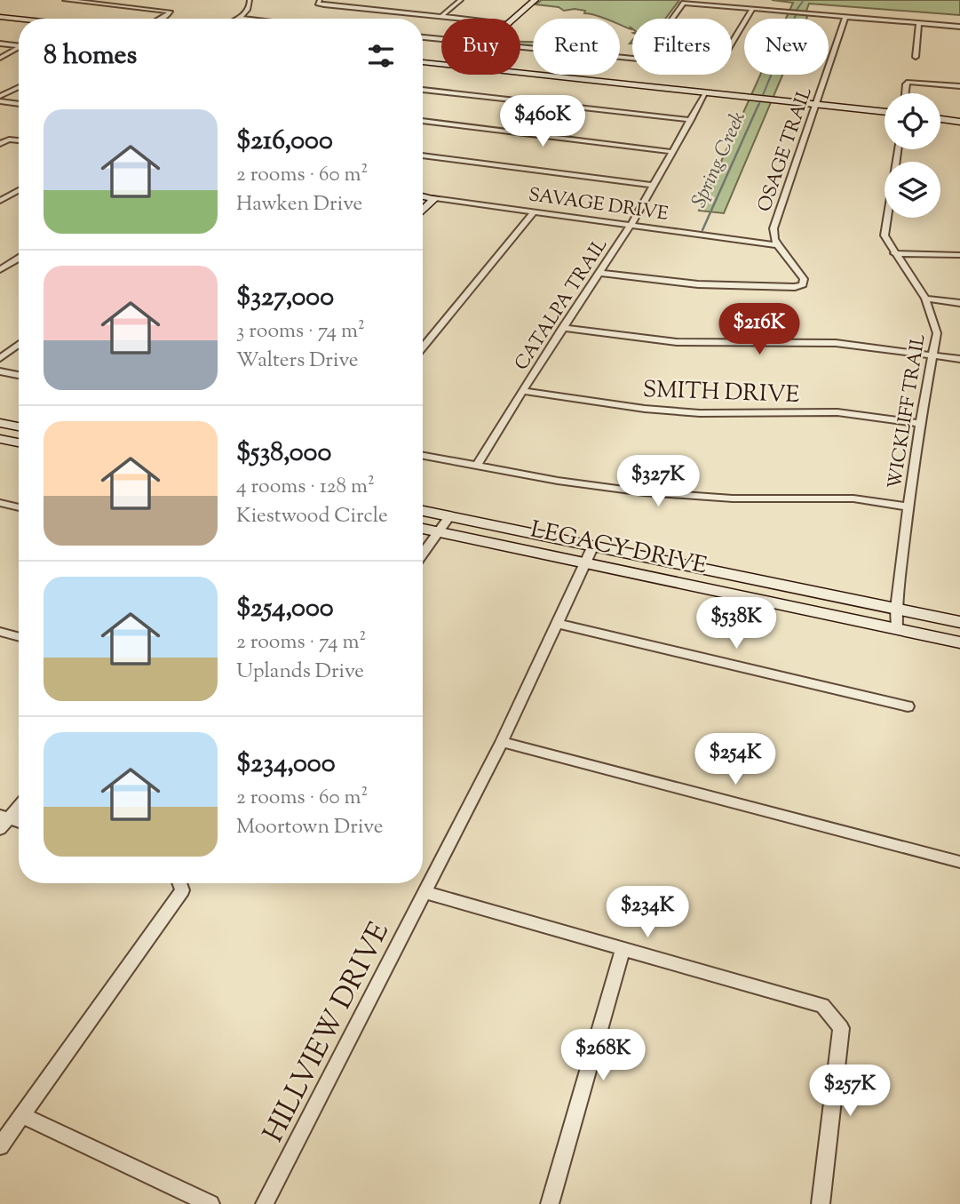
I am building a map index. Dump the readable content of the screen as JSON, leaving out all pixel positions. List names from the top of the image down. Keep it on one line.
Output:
{"streets":{"street":["OSAGE TRAIL","SAVAGE DRIVE","CATALPA TRAIL","SMITH DRIVE","WICKLIFF TRAIL","LEGACY DRIVE","HILLVIEW DRIVE"]},"crossings":[["OSAGE TRAIL","SAVAGE DRIVE"],["OSAGE TRAIL","CATALPA TRAIL"],["SAVAGE DRIVE","CATALPA TRAIL"],["CATALPA TRAIL","SMITH DRIVE"],["SMITH DRIVE","WICKLIFF TRAIL"],["WICKLIFF TRAIL","LEGACY DRIVE"],["LEGACY DRIVE","HILLVIEW DRIVE"]],"water":["Spring Creek"],"page":{"chip":["Buy","Rent","Filters","New"],"heading":"8 homes","list":[{"name":"$216,000","note":"2 rooms · 60 m² · Hawken Drive"},{"name":"$327,000","note":"3 rooms · 74 m² · Walters Drive"},{"name":"$538,000","note":"4 rooms · 128 m² · Kiestwood Circle"},{"name":"$254,000","note":"2 rooms · 74 m² · Uplands Drive"},{"name":"$234,000","note":"2 rooms · 60 m² · Moortown Drive"}],"price":["$460K","$216K","$327K","$538K","$254K","$234K","$268K","$257K"]}}
